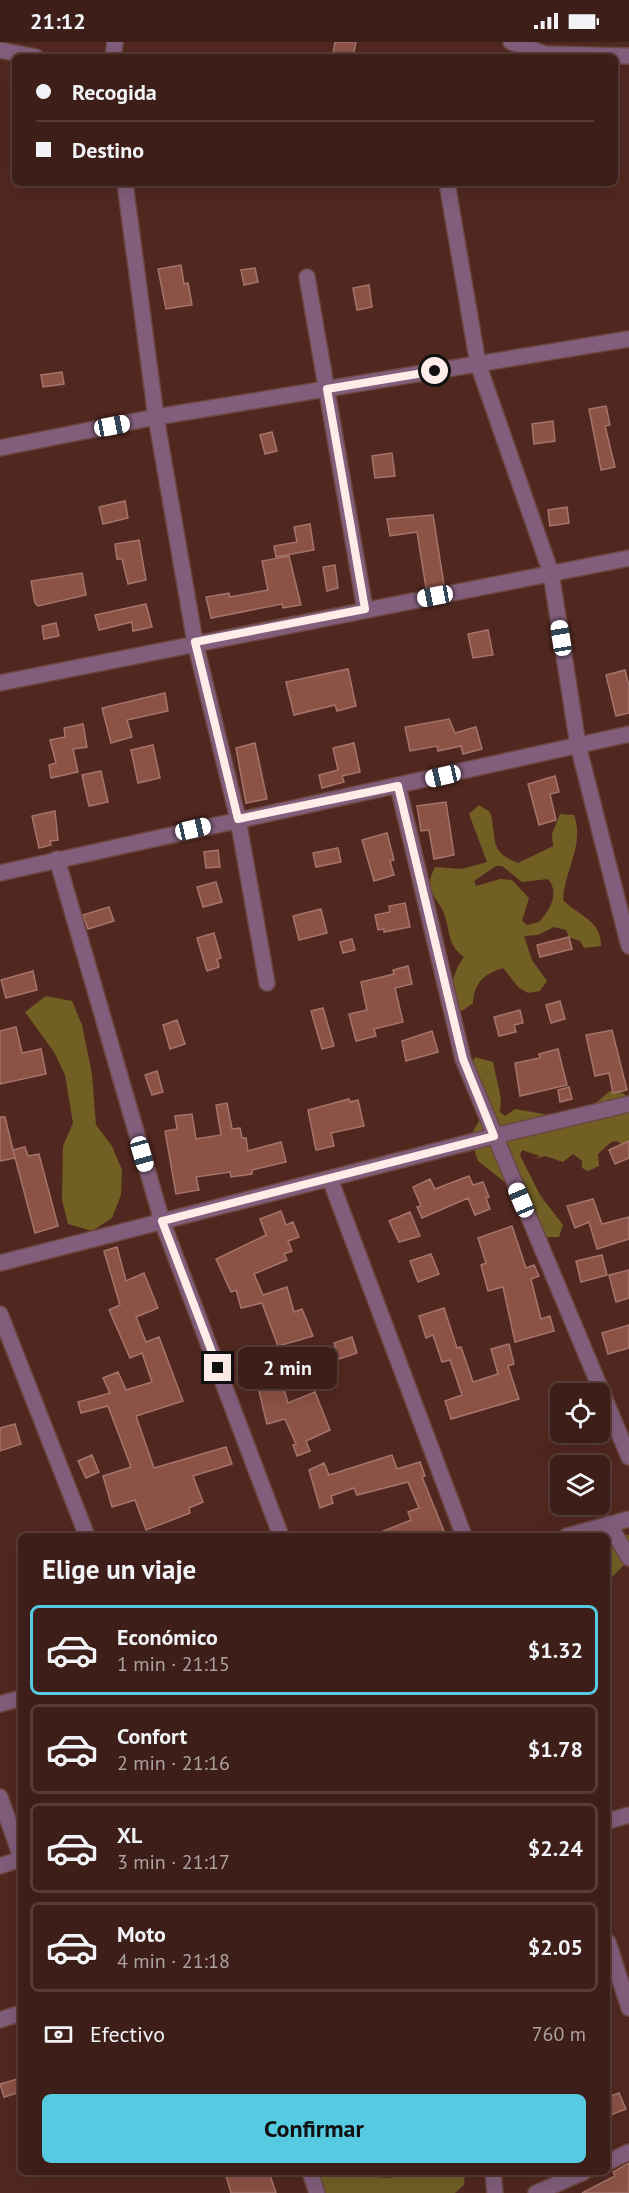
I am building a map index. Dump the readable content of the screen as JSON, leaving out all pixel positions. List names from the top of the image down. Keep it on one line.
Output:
{"page":{"status":"21:12","banner":["Recogida","Destino"],"bubble":"2 min","heading":"Elige un viaje","list":[{"name":"Económico","note":"1 min · 21:15","value":"$1.32"},{"name":"Confort","note":"2 min · 21:16","value":"$1.78"},{"name":"XL","note":"3 min · 21:17","value":"$2.24"},{"name":"Moto","note":"4 min · 21:18","value":"$2.05"}],"pay":["Efectivo","760 m"],"buttons":"Confirmar"}}
